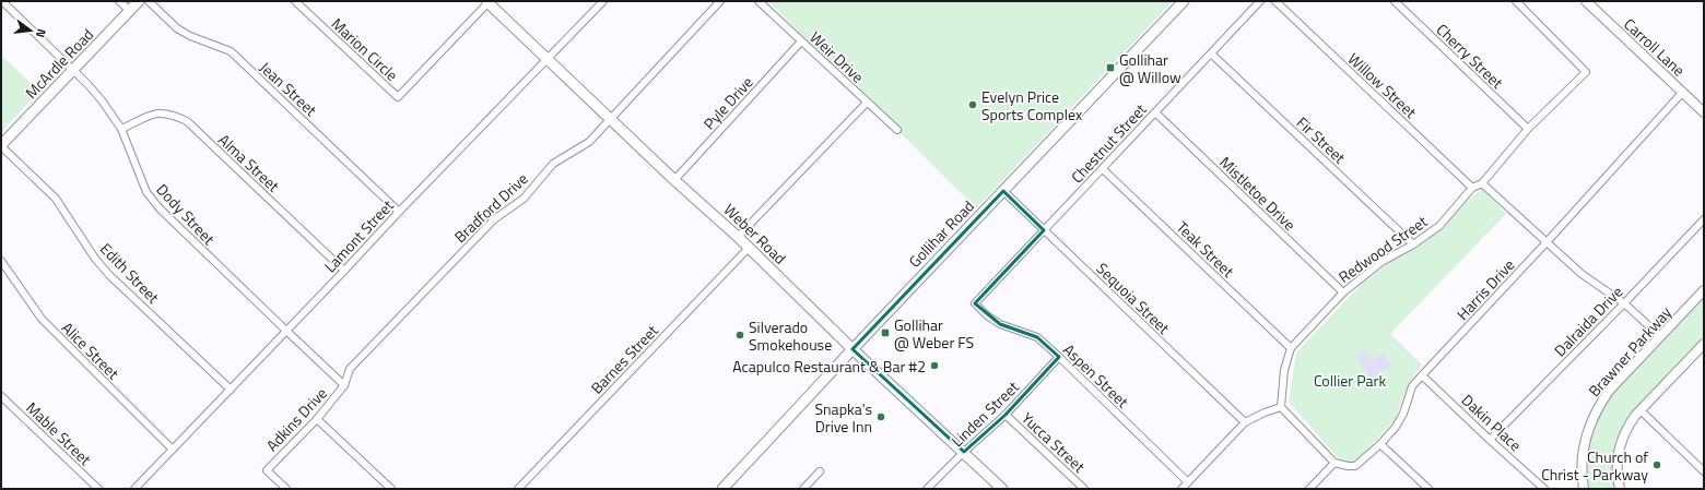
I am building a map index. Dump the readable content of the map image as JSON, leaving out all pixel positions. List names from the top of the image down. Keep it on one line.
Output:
{"streets":{"main road":["McArdle Road","Weber Road","Gollihar Road"],"street":["Carroll Lane","Marion Circle","Cherry Street","Weir Drive","Willow Street","Jean Street","Pyle Drive","Fir Street","Chestnut Street","Alma Street","Mistletoe Drive","Bradford Drive","Dody Street","Lamont Street","Teak Street","Redwood Street","Edith Street","Harris Drive","Sequoia Street","Dalraida Drive","Alice Street","Brawner Parkway","Barnes Street","Aspen Street","Linden Street","Adkins Drive","Dakin Place","Mable Street","Yucca Street"]},"crossings":[["Carroll Lane","Harris Drive"],["Marion Circle","Weber Road"],["Cherry Street","Redwood Street"],["Weir Drive","Pyle Drive"],["McArdle Road","Dody Street"],["McArdle Road","Edith Street"],["Willow Street","Redwood Street"],["Jean Street","Lamont Street"],["Pyle Drive","Weber Road"],["Fir Street","Chestnut Street"],["Fir Street","Redwood Street"],["Chestnut Street","Mistletoe Drive"],["Chestnut Street","Teak Street"],["Chestnut Street","Sequoia Street"],["Chestnut Street","Aspen Street"],["Alma Street","Dody Street"],["Alma Street","Lamont Street"],["Mistletoe Drive","Redwood Street"],["Bradford Drive","Dody Street"],["Bradford Drive","Weber Road"],["Bradford Drive","Adkins Drive"],["Dody Street","Lamont Street"],["Dody Street","Adkins Drive"],["Weber Road","Gollihar Road"],["Weber Road","Lamont Street"],["Weber Road","Barnes Street"],["Weber Road","Linden Street"],["Gollihar Road","Sequoia Street"],["Lamont Street","Edith Street"],["Lamont Street","Alice Street"],["Teak Street","Redwood Street"],["Harris Drive","Dakin Place"],["Dalraida Drive","Dakin Place"],["Aspen Street","Linden Street"],["Linden Street","Yucca Street"]],"parks":["Collier Park"],"places":{"transit":["Gollihar @ Willow","Gollihar @ Weber FS"],"other":["Evelyn Price Sports Complex","Silverado Smokehouse","Acapulco Restaurant & Bar #2","Snapka's Drive Inn","Church of Christ - Parkway"]},"north":"right"}
